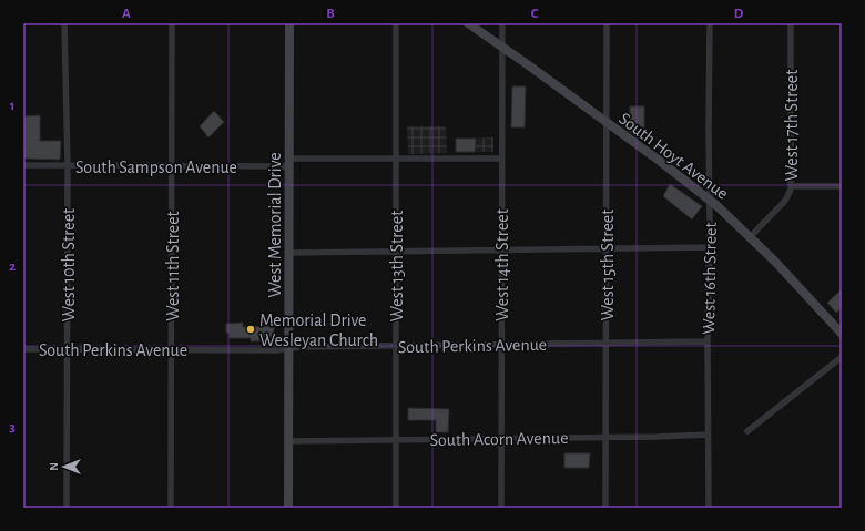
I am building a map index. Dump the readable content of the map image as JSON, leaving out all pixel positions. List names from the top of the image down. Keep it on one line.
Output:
{"streets":{"main road":["South Hoyt Avenue","West Memorial Drive"],"street":["West 17th Street","South Sampson Avenue","West 10th Street","West 14th Street","West 15th Street","West 11th Street","West 13th Street","West 16th Street","South Perkins Avenue","South Acorn Avenue"]},"crossings":[["West 17th Street","South Hoyt Avenue"],["South Hoyt Avenue","West 14th Street"],["South Hoyt Avenue","West 15th Street"],["South Hoyt Avenue","West 16th Street"],["South Sampson Avenue","West Memorial Drive"],["South Sampson Avenue","West 10th Street"],["South Sampson Avenue","West 14th Street"],["South Sampson Avenue","West 11th Street"],["South Sampson Avenue","West 13th Street"],["West Memorial Drive","South Perkins Avenue"],["West Memorial Drive","South Acorn Avenue"],["West 10th Street","South Perkins Avenue"],["West 14th Street","South Perkins Avenue"],["West 14th Street","South Acorn Avenue"],["West 15th Street","South Perkins Avenue"],["West 15th Street","South Acorn Avenue"],["West 11th Street","South Perkins Avenue"],["West 13th Street","South Perkins Avenue"],["West 13th Street","South Acorn Avenue"],["West 16th Street","South Perkins Avenue"],["West 16th Street","South Acorn Avenue"]],"places":["Memorial Drive Wesleyan Church"],"north":"left","grid":{"columns":["A","B","C","D"],"rows":["1","2","3"]}}
